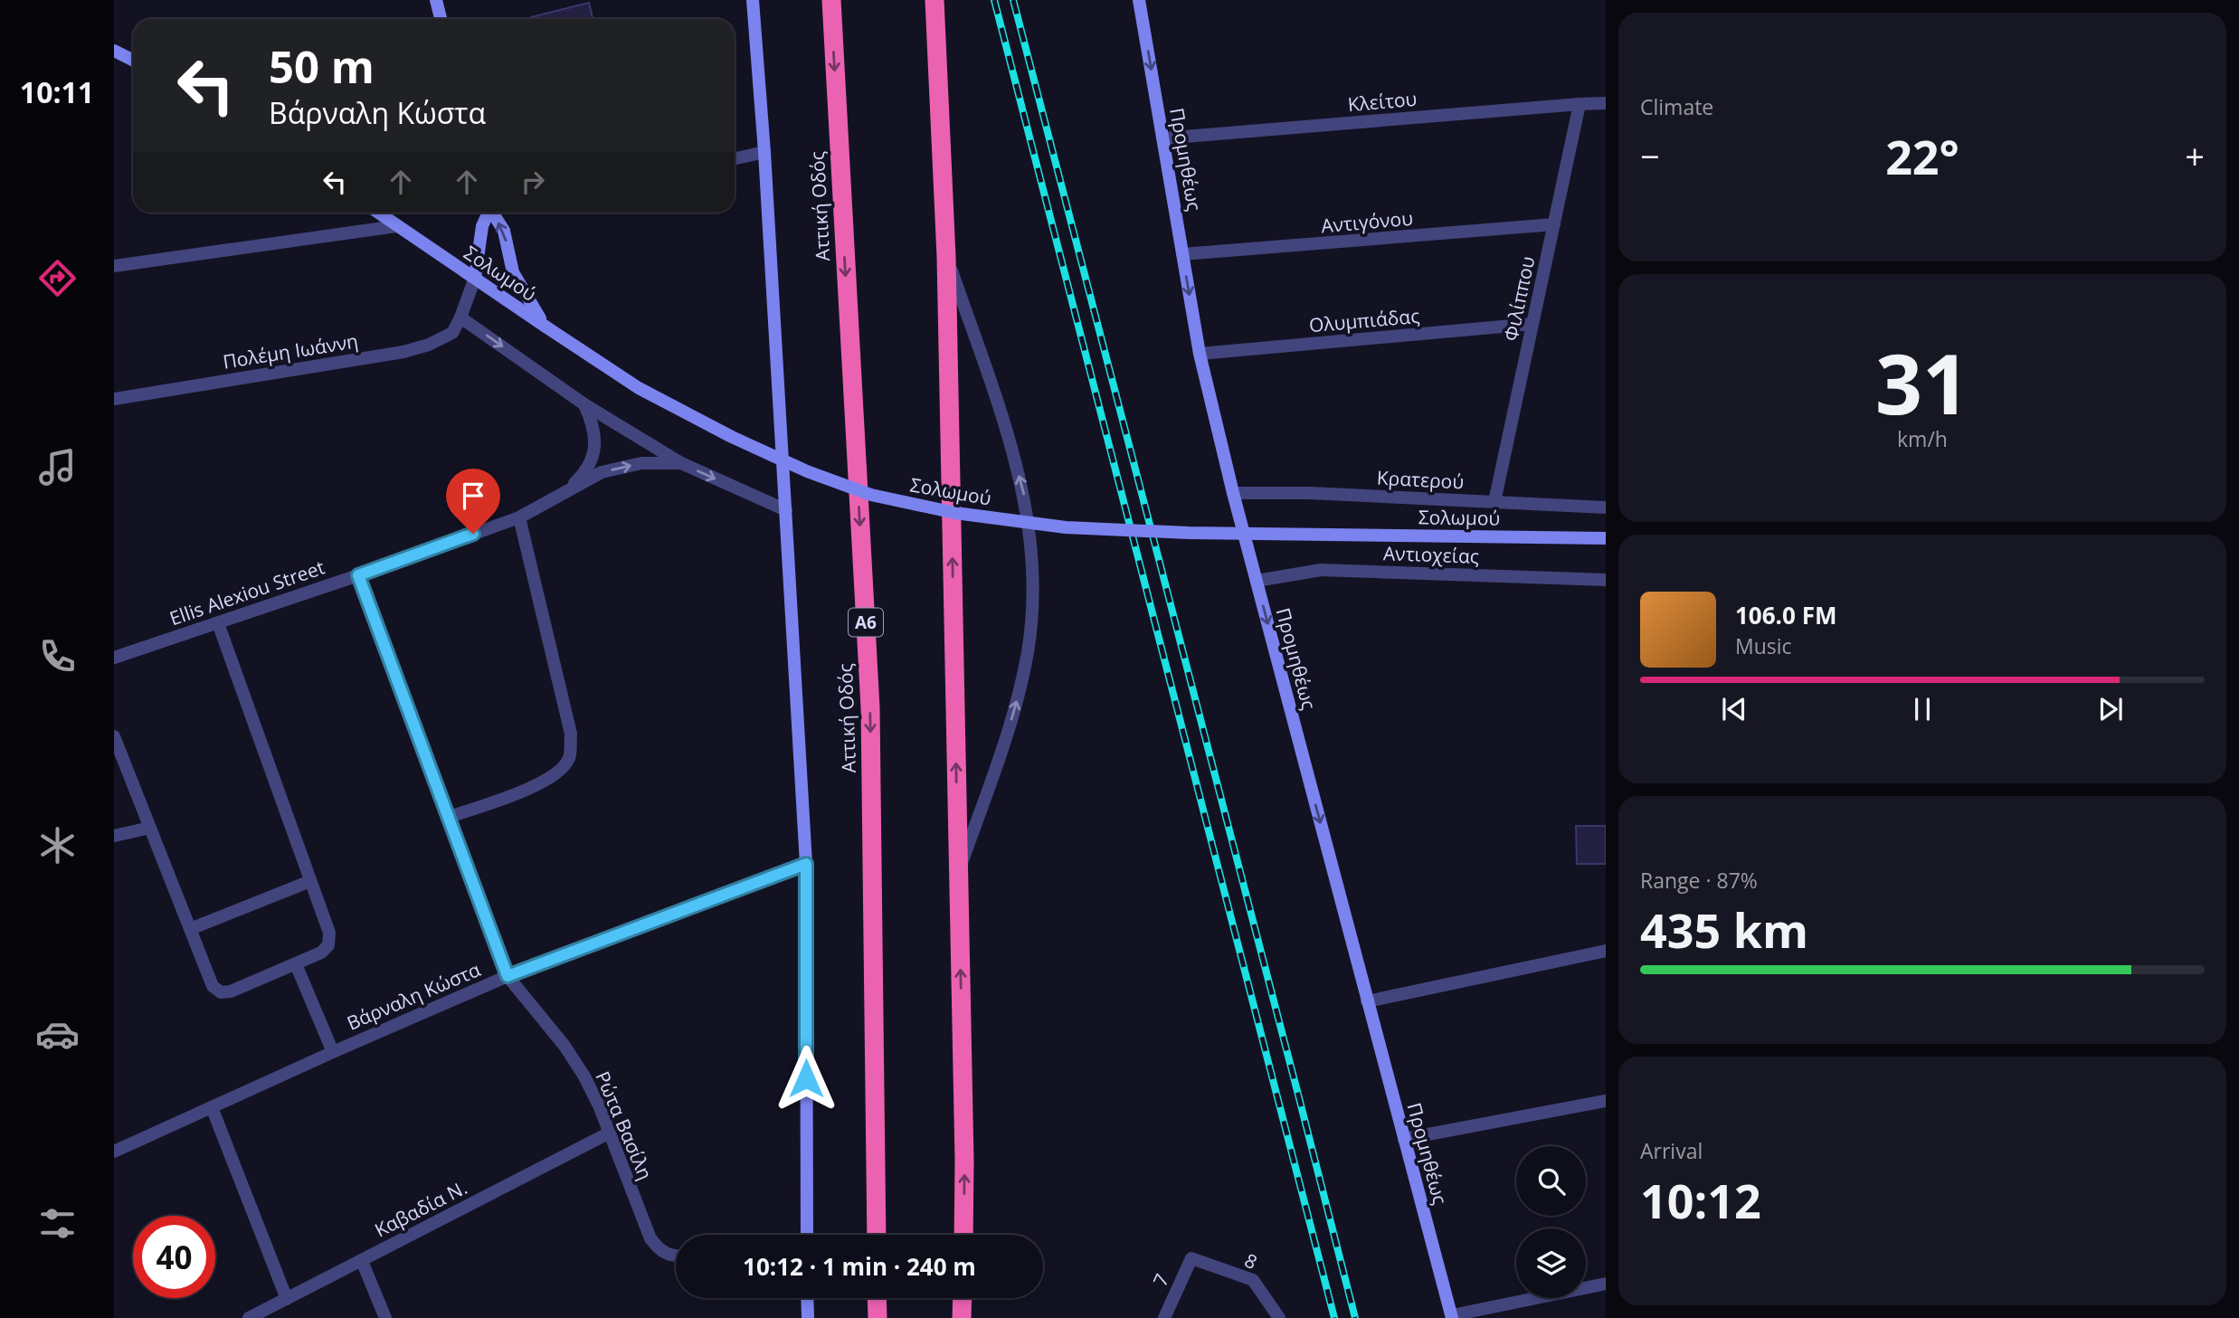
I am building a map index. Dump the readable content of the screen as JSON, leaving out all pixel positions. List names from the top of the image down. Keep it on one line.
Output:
{"streets":{"highway":["Αττική Οδός","Α6"],"street":["Κλείτου","Προμηθέως","Αντιγόνου","Σολωμού","Φιλίππου","Ολυμπιάδας","Πολέμη Ιωάννη","Κρατερού","Αντιοχείας","Ellis Alexiou Street","Βάρναλη Κώστα","Ρώτα Βασίλη","Καβαδία Ν.","8","7"]},"crossings":[["Κλείτου","Προμηθέως"],["Κλείτου","Φιλίππου"],["Προμηθέως","Αντιγόνου"],["Προμηθέως","Ολυμπιάδας"],["Προμηθέως","Κρατερού"],["Προμηθέως","Αντιοχείας"],["Αντιγόνου","Φιλίππου"],["Φιλίππου","Ολυμπιάδας"],["Φιλίππου","Κρατερού"],["Ellis Alexiou Street","Ρώτα Βασίλη"],["Βάρναλη Κώστα","Ρώτα Βασίλη"],["Ρώτα Βασίλη","Καβαδία Ν."],["8","7"]],"one_way":["Προμηθέως"],"page":{"tabs":"10:11","tile":["Climate",["31","km/h"],["Range · 87%","435 km"],["Arrival","10:12"]],"turn":["50 m","Βάρναλη Κώστα"],"heat":["−","22°","+"],"song":["106.0 FM","Music"],"limit":"40","trip":"10:12 · 1 min · 240 m"}}
